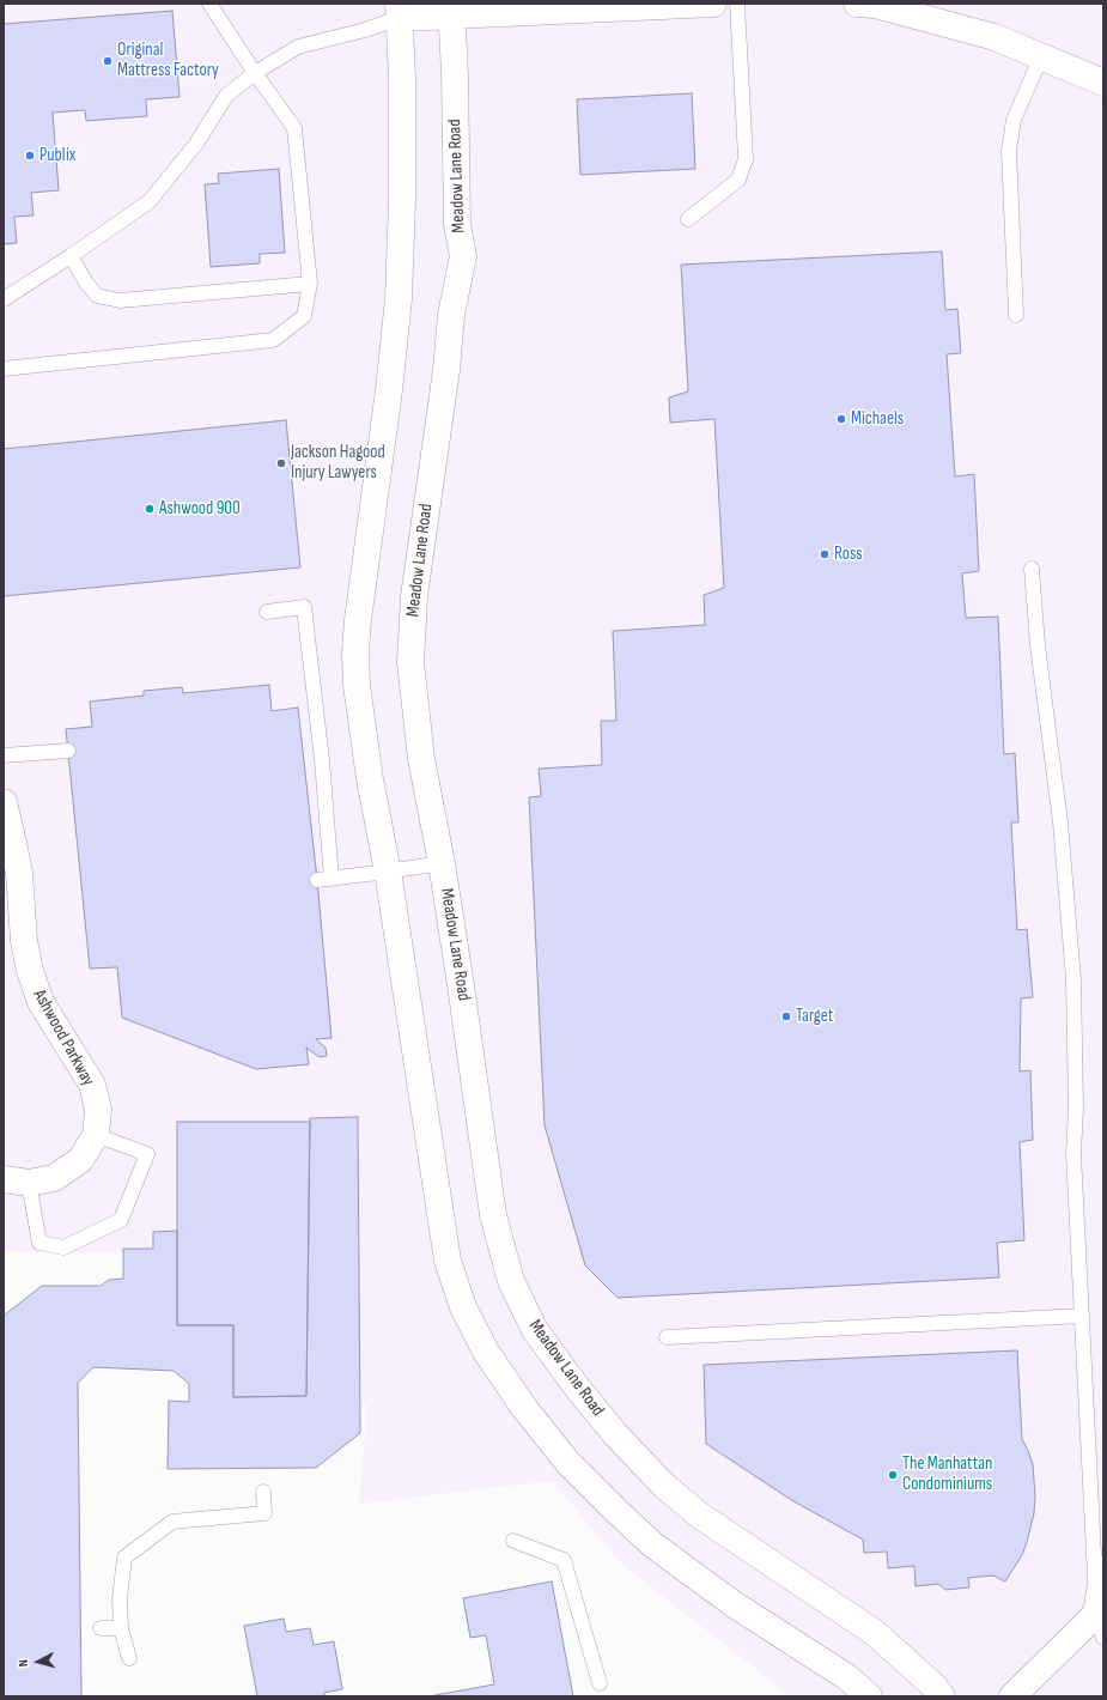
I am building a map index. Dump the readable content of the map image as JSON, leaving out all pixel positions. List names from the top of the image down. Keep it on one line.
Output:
{"streets":{"street":["Meadow Lane Road","Ashwood Parkway"]},"places":["Original Mattress Factory","Publix","Michaels","Jackson Hagood Injury Lawyers","Ashwood 900","Ross","Target","The Manhattan Condominiums"],"north":"left"}
